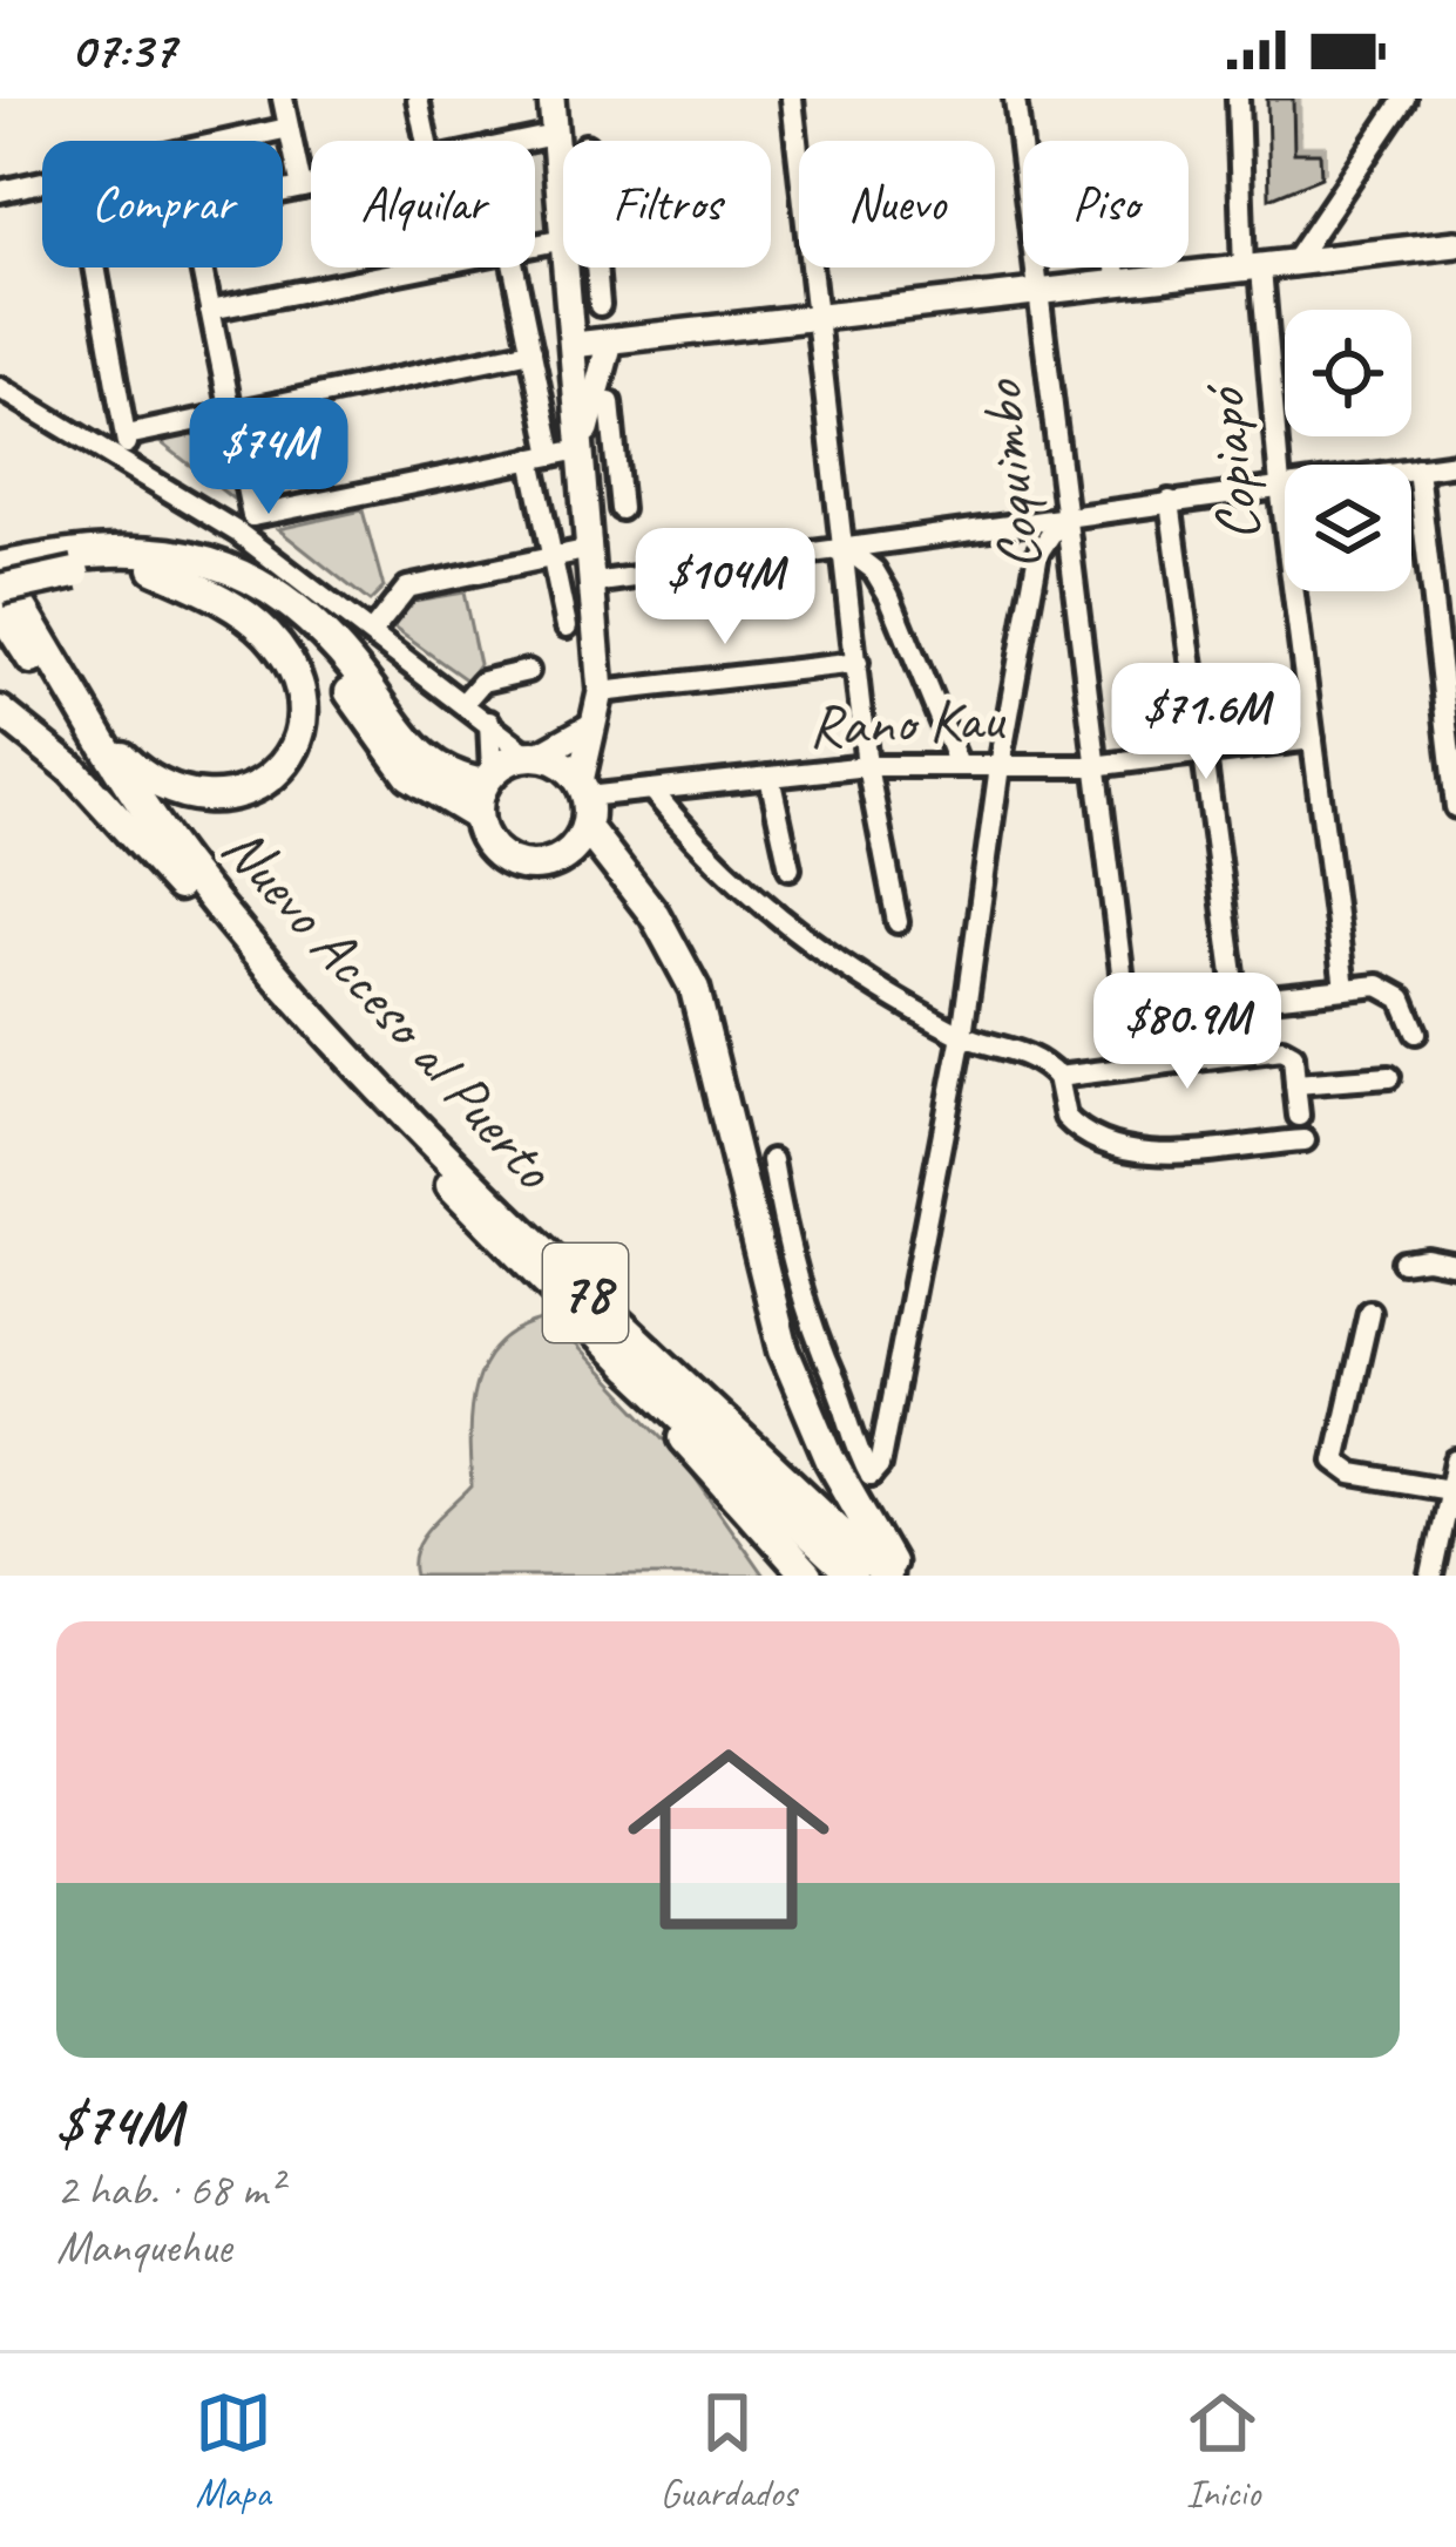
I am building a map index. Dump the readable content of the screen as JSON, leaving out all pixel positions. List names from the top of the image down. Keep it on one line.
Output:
{"streets":{"highway":["Nuevo Acceso al Puerto","78"],"street":["Copiapó","Coquimbo","Rano Kau"]},"crossings":[["Copiapó","Rano Kau"],["Coquimbo","Rano Kau"]],"page":{"status":"07:37","chip":["Comprar","Alquilar","Filtros","Nuevo","Piso"],"price":["$74M","$104M","$71.6M","$80.9M"],"list":[{"name":"$74M","note":"2 hab. · 68 m² · Manquehue"}],"tabs":["Mapa","Guardados","Inicio"]}}
